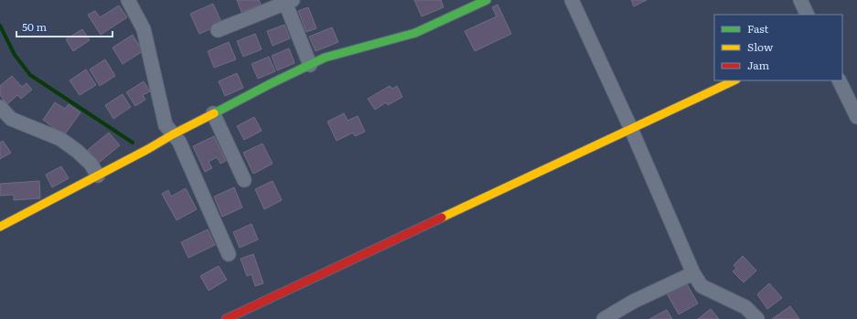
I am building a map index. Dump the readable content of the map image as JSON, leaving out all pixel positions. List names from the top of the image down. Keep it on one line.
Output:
{"legend":["Fast","Slow","Jam"],"scale_bar":"50 m"}
